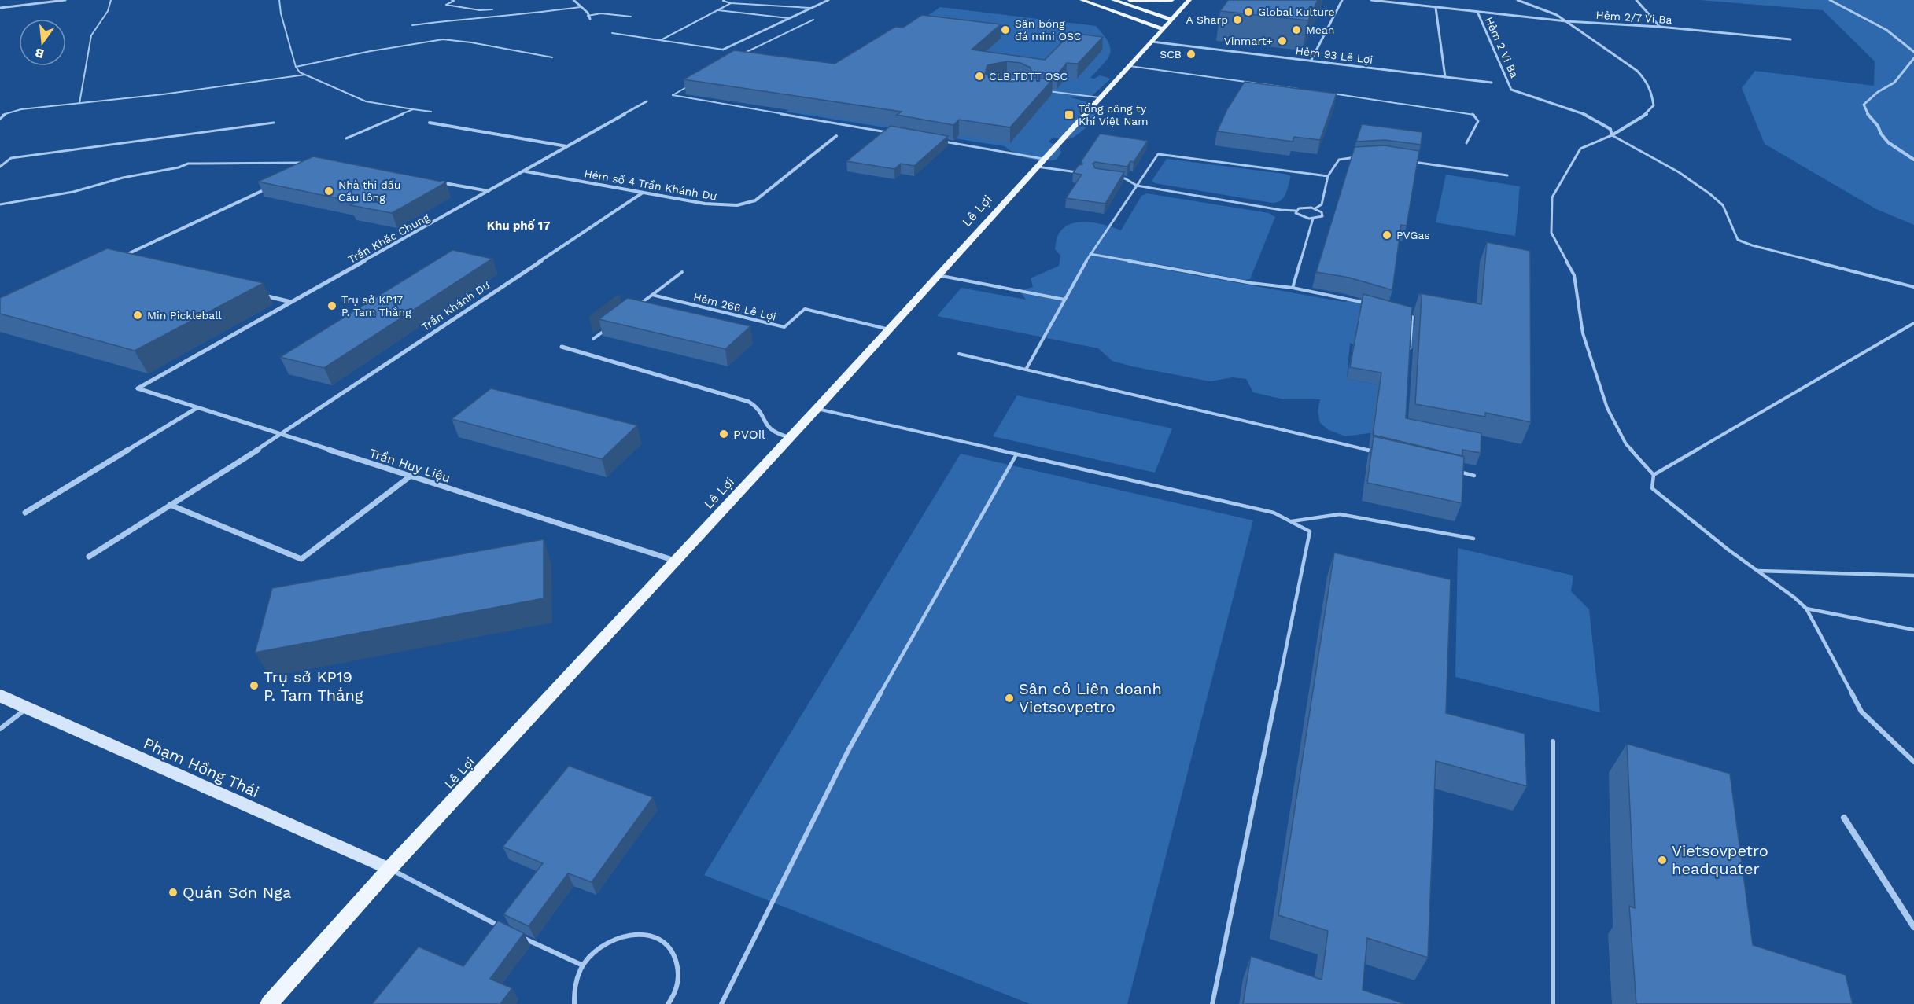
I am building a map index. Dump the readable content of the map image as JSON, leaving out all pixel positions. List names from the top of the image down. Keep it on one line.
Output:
{"streets":{"main road":["Lê Lợi","Phạm Hồng Thái"],"street":["Hẻm 2/7 Vi Ba","Hẻm 2 Vi Ba","Hẻm 93 Lê Lợi","Hẻm số 4 Trần Khánh Dư","Trần Khắc Chung","Trần Khánh Dư","Trần Huy Liệu"],"lane":["Hẻm 266 Lê Lợi"]},"crossings":[["Hẻm 2/7 Vi Ba","Hẻm 2 Vi Ba"],["Hẻm 93 Lê Lợi","Lê Lợi"],["Hẻm số 4 Trần Khánh Dư","Trần Khắc Chung"],["Hẻm số 4 Trần Khánh Dư","Trần Khánh Dư"],["Lê Lợi","Hẻm 266 Lê Lợi"],["Lê Lợi","Trần Huy Liệu"],["Lê Lợi","Phạm Hồng Thái"],["Trần Khắc Chung","Trần Huy Liệu"],["Trần Khánh Dư","Trần Huy Liệu"]],"districts":["Khu phố 17"],"places":{"other":["Global Kulture","A Sharp","Sân bóng đá mini OSC","Mean","Vinmart+","SCB","CLB TDTT OSC","Nhà thi đấu Cầu lông","PVGas","Trụ sở KP17 P. Tam Thắng","Min Pickleball","PVOil","Trụ sở KP19 P. Tam Thắng","Sân cỏ Liên doanh Vietsovpetro","Vietsovpetro headquater","Quán Sơn Nga"],"transit":["Tổng công ty Khí Việt Nam"]},"north":"bottom"}
